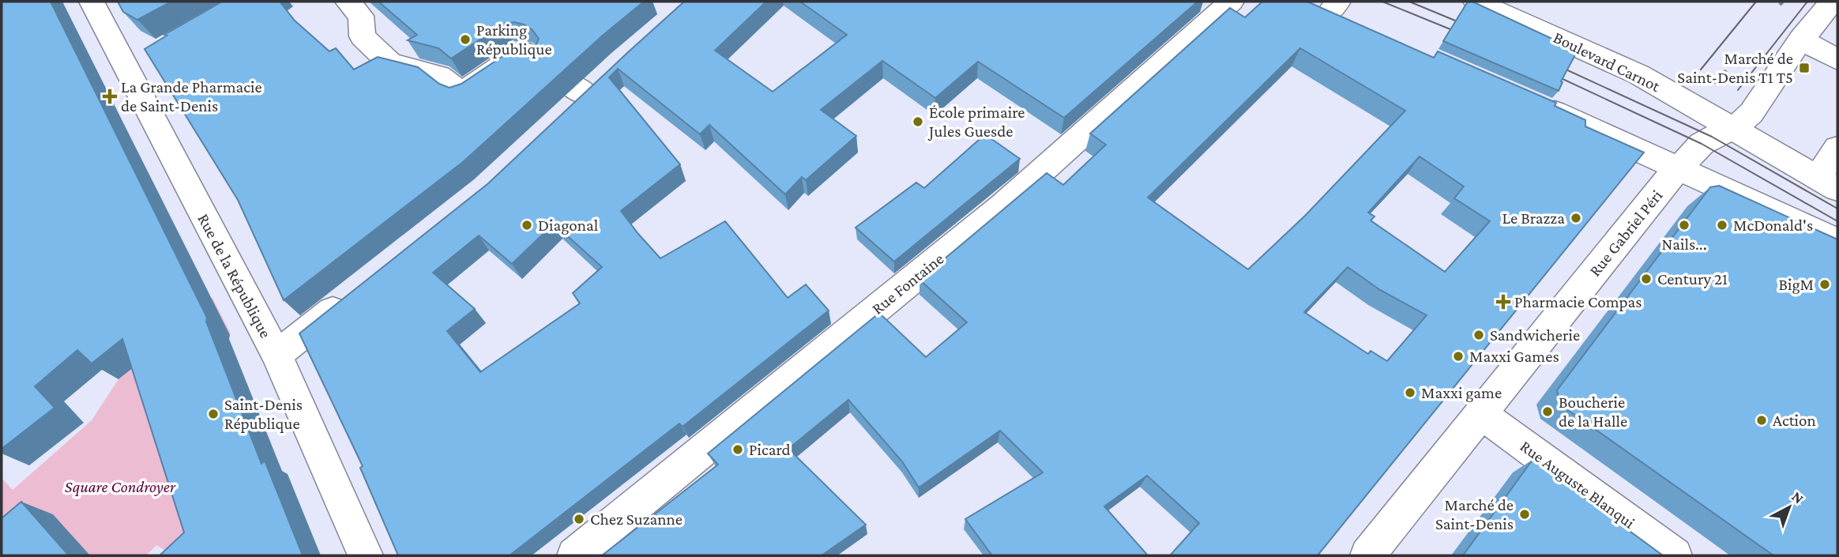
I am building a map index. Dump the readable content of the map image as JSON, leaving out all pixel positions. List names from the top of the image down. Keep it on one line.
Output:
{"streets":{"street":["Boulevard Carnot","Rue Gabriel Péri","Rue de la République","Rue Fontaine","Rue Auguste Blanqui"]},"crossings":[["Boulevard Carnot","Rue Gabriel Péri"],["Rue Gabriel Péri","Rue Auguste Blanqui"]],"parks":["Square Condroyer"],"places":{"other":["Parking République","École primaire Jules Guesde","Le Brazza","Diagonal","Nails...","McDonald's","Century 21","BigM","Sandwicherie","Maxxi Games","Maxxi game","Boucherie de la Halle","Saint-Denis République","Action","Picard","Marché de Saint-Denis","Chez Suzanne"],"transit":["Marché de Saint-Denis T1 T5"],"health":["La Grande Pharmacie de Saint-Denis","Pharmacie Compas"]},"north":"top right"}
